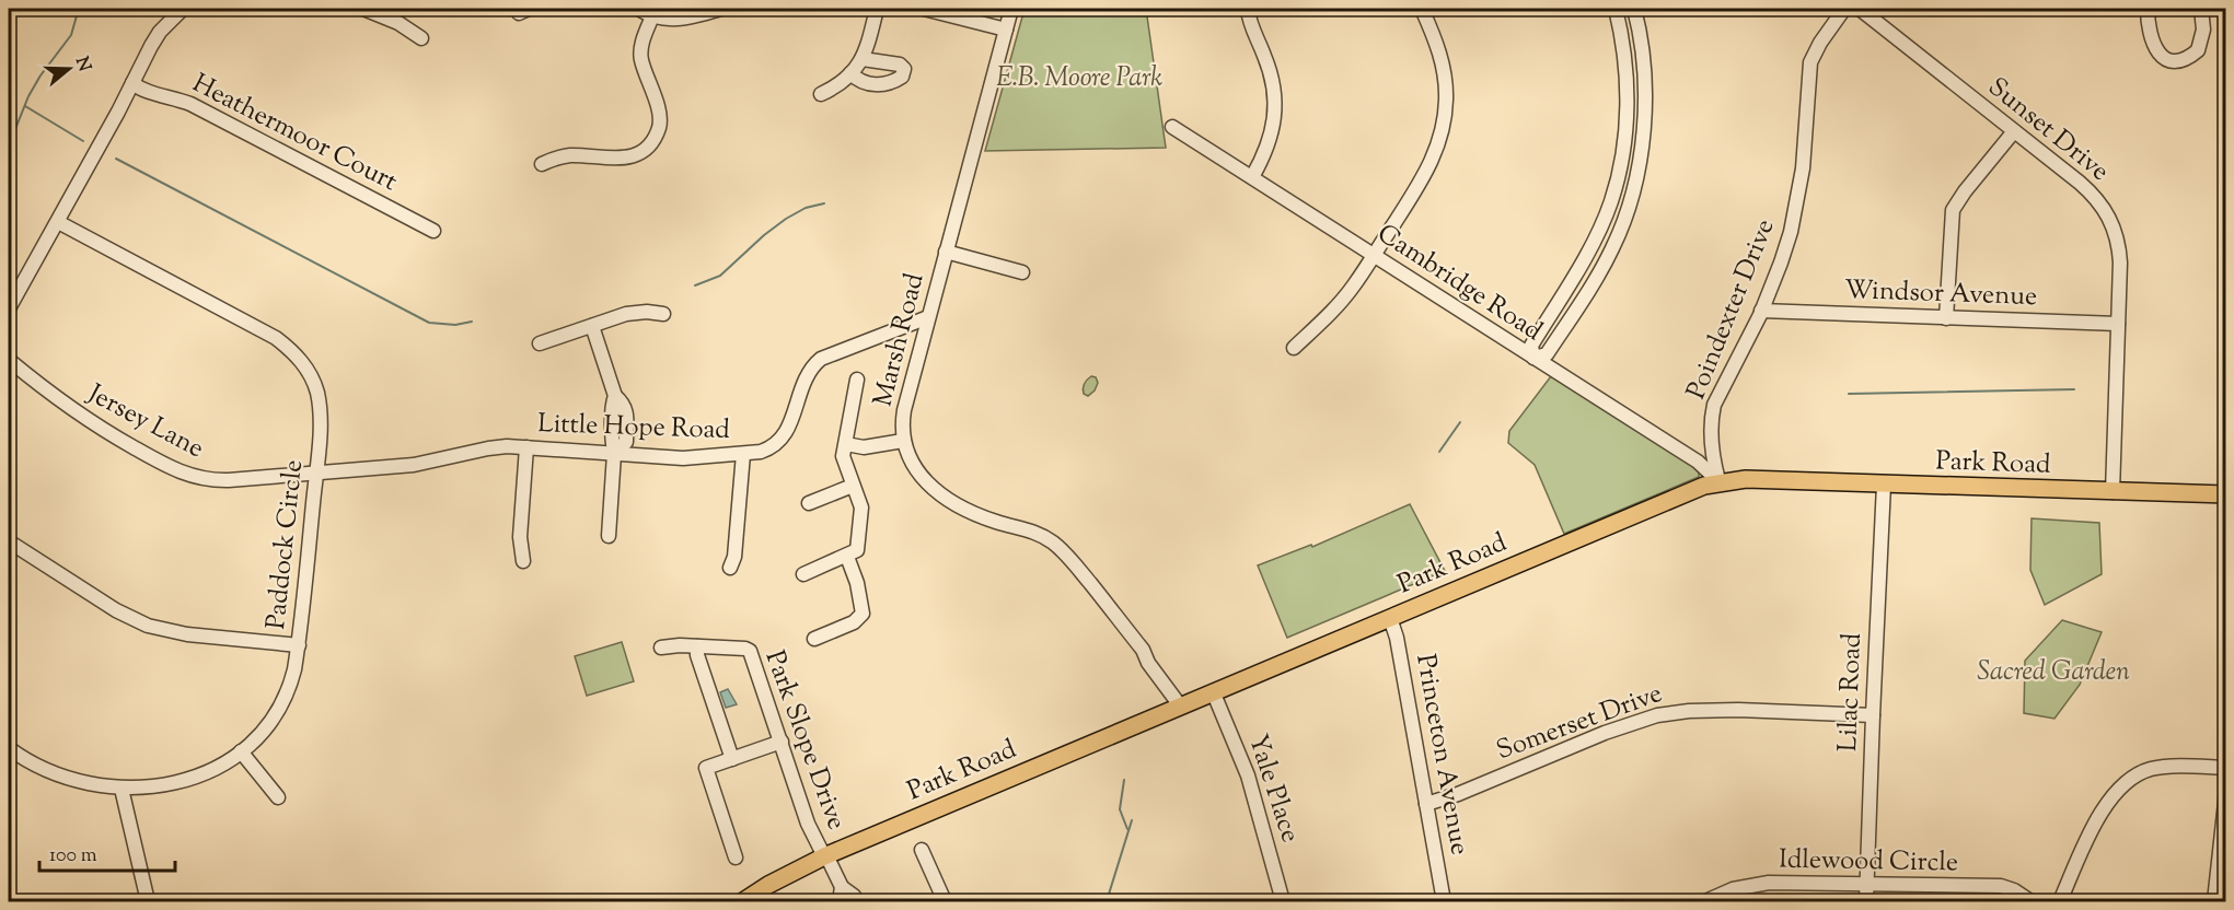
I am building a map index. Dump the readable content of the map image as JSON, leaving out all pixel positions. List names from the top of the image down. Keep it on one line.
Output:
{"streets":{"main road":["Park Road"],"street":["Sunset Drive","Heathermoor Court","Cambridge Road","Windsor Avenue","Poindexter Drive","Marsh Road","Jersey Lane","Little Hope Road","Paddock Circle","Lilac Road","Somerset Drive","Park Slope Drive","Princeton Avenue","Yale Place","Idlewood Circle"]},"crossings":[["Sunset Drive","Windsor Avenue"],["Sunset Drive","Park Road"],["Cambridge Road","Poindexter Drive"],["Cambridge Road","Park Road"],["Windsor Avenue","Poindexter Drive"],["Poindexter Drive","Park Road"],["Marsh Road","Little Hope Road"],["Marsh Road","Park Road"],["Jersey Lane","Little Hope Road"],["Jersey Lane","Paddock Circle"],["Little Hope Road","Paddock Circle"],["Park Road","Lilac Road"],["Park Road","Park Slope Drive"],["Park Road","Princeton Avenue"],["Park Road","Yale Place"],["Lilac Road","Somerset Drive"],["Lilac Road","Idlewood Circle"],["Somerset Drive","Princeton Avenue"]],"parks":["E.B. Moore Park","Sacred Garden"],"scale_bar":"100 m","north":"right"}
